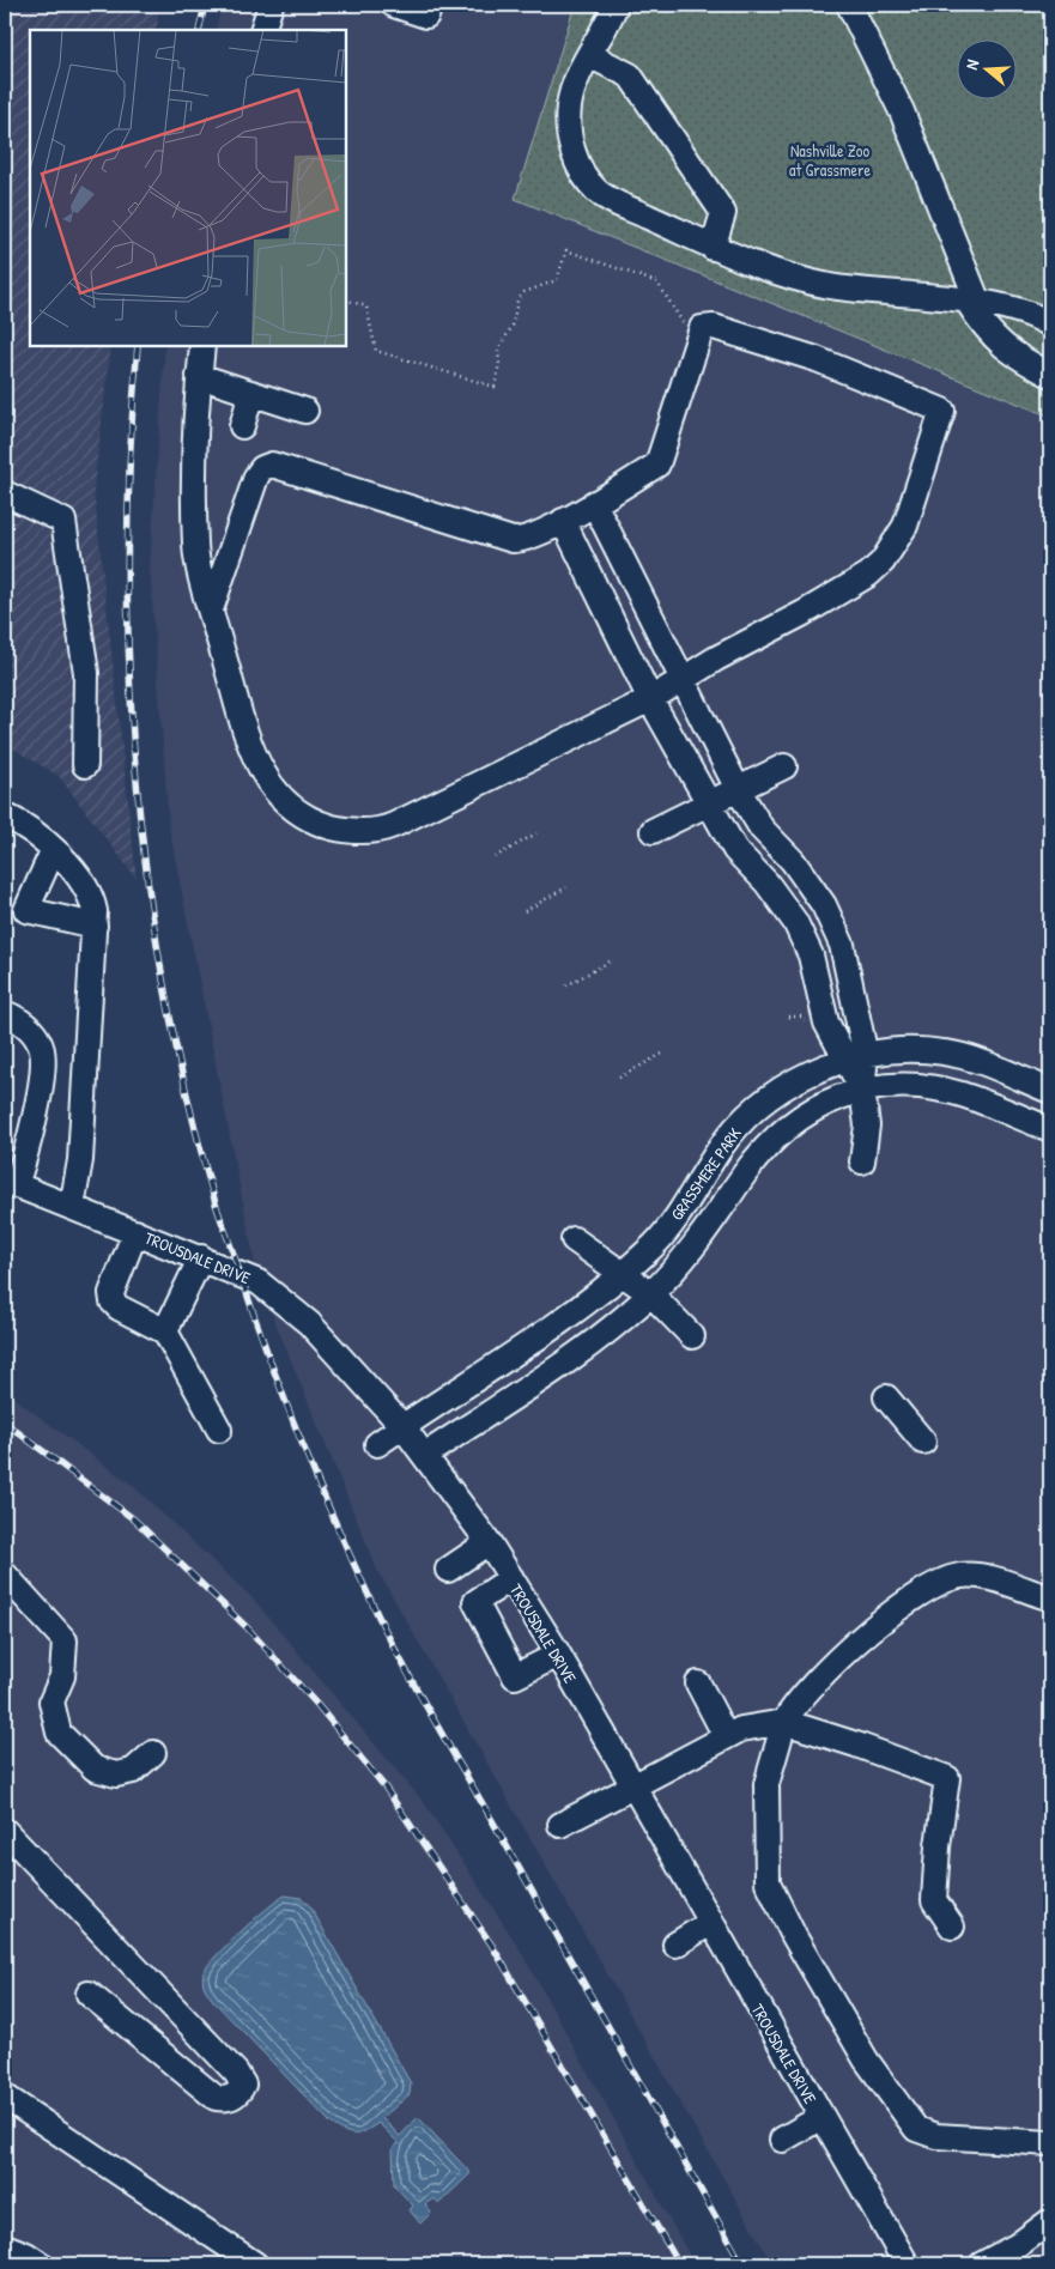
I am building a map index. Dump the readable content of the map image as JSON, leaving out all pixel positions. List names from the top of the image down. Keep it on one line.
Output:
{"streets":{"street":["GRASSMERE PARK","TROUSDALE DRIVE"]},"crossings":[["GRASSMERE PARK","TROUSDALE DRIVE"]],"parks":["Nashville Zoo at Grassmere"],"north":"left"}
